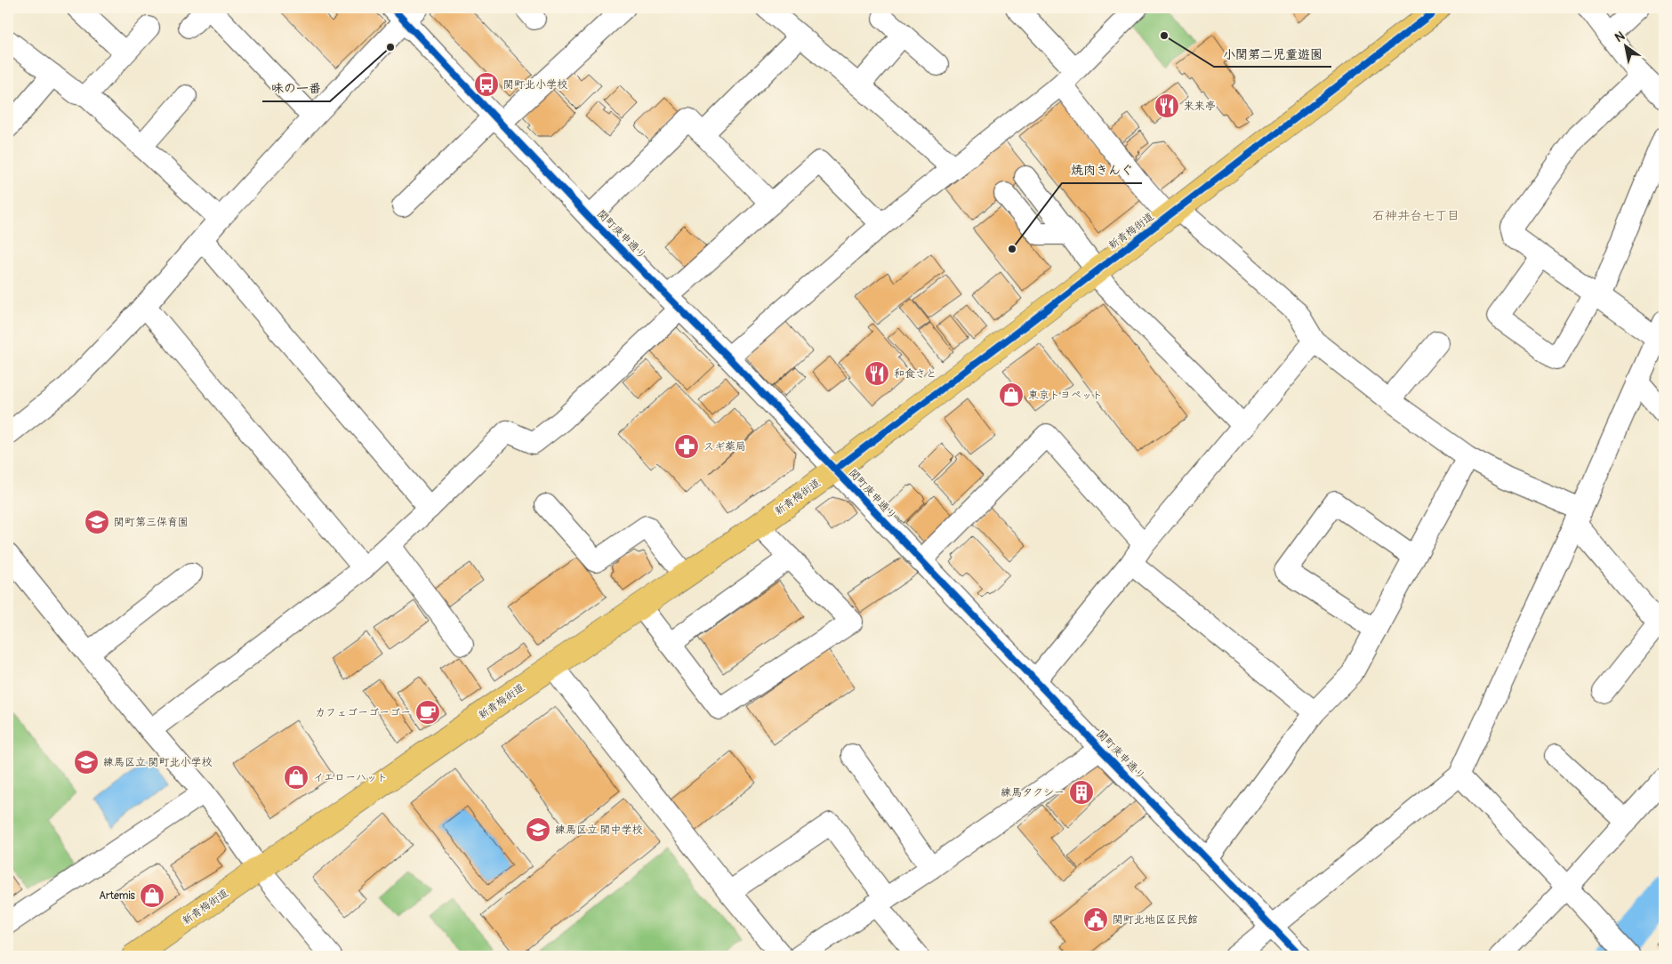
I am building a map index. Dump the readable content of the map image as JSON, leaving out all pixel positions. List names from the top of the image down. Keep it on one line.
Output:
{"streets":{"main road":["新青梅街道"],"street":["関町庚申通り"]},"crossings":[["新青梅街道","関町庚申通り"]],"districts":["石神井台七丁目"],"places":{"other":["小関第二児童遊園","味の一番","焼肉きんぐ"],"bus stop":["関町北小学校"],"restaurant":["来来亭","和食さと"],"shop":["東京トヨペット","イエローハット","Artemis"],"pharmacy":["スギ薬局"],"school or university":["関町第三保育園","練馬区立 関町北小学校","練馬区立 関中学校"],"cafe":["カフェゴーゴーゴー"],"building":["練馬タクシー"],"public building":["関町北地区区民館"]},"north":"top left"}
